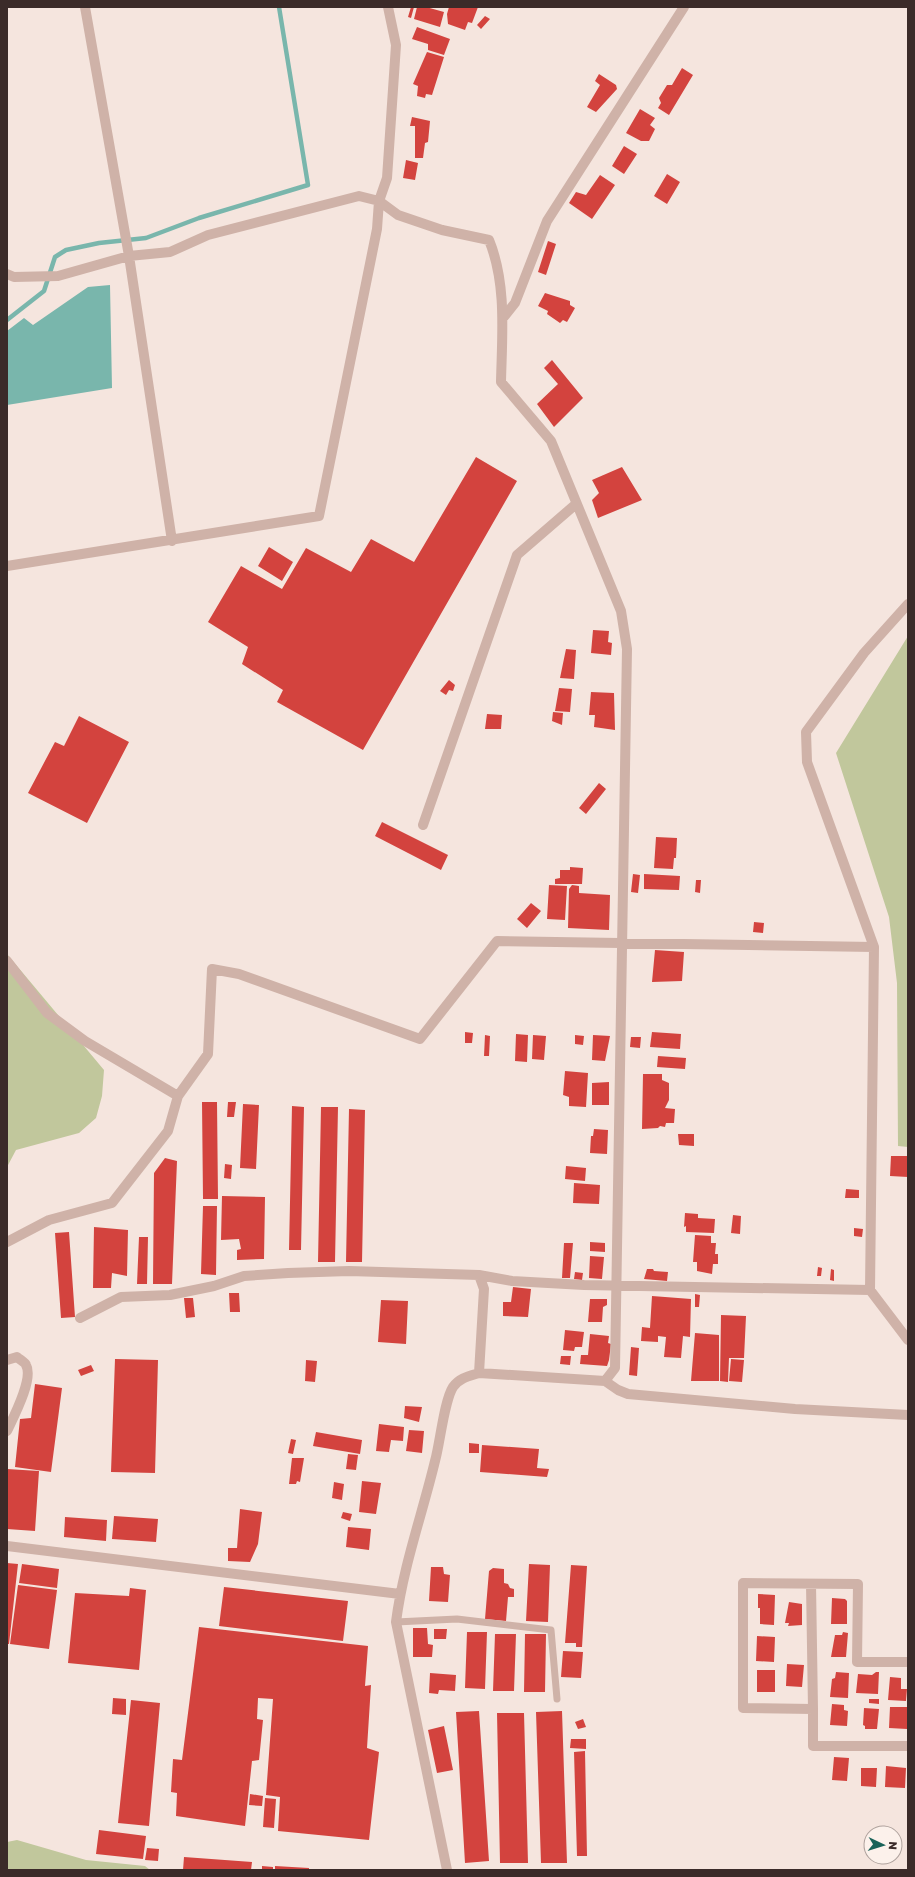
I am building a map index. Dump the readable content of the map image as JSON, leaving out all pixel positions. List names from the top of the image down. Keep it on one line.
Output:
{"north":"right"}
